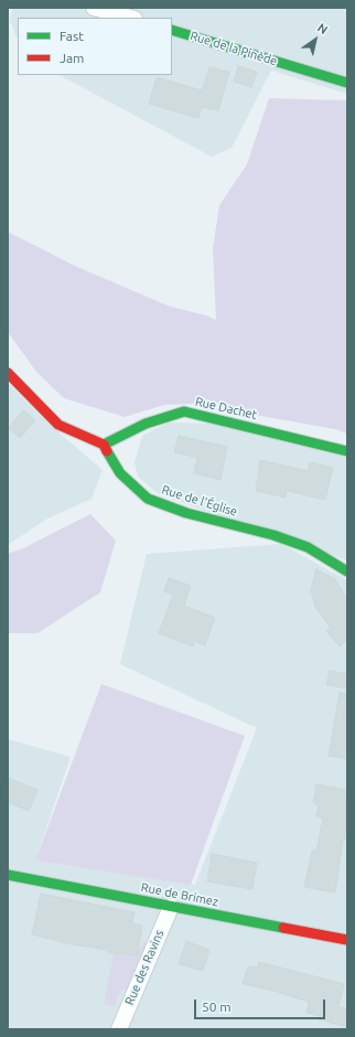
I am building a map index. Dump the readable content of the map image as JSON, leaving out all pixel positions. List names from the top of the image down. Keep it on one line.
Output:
{"streets":{"street":["Rue de la Pinède","Rue Dachet","Rue de l'Église","Rue de Brimez","Rue des Ravins"]},"crossings":[["Rue Dachet","Rue de l'Église"],["Rue de Brimez","Rue des Ravins"]],"legend":["Fast","Jam"],"scale_bar":"50 m","north":"top right"}
